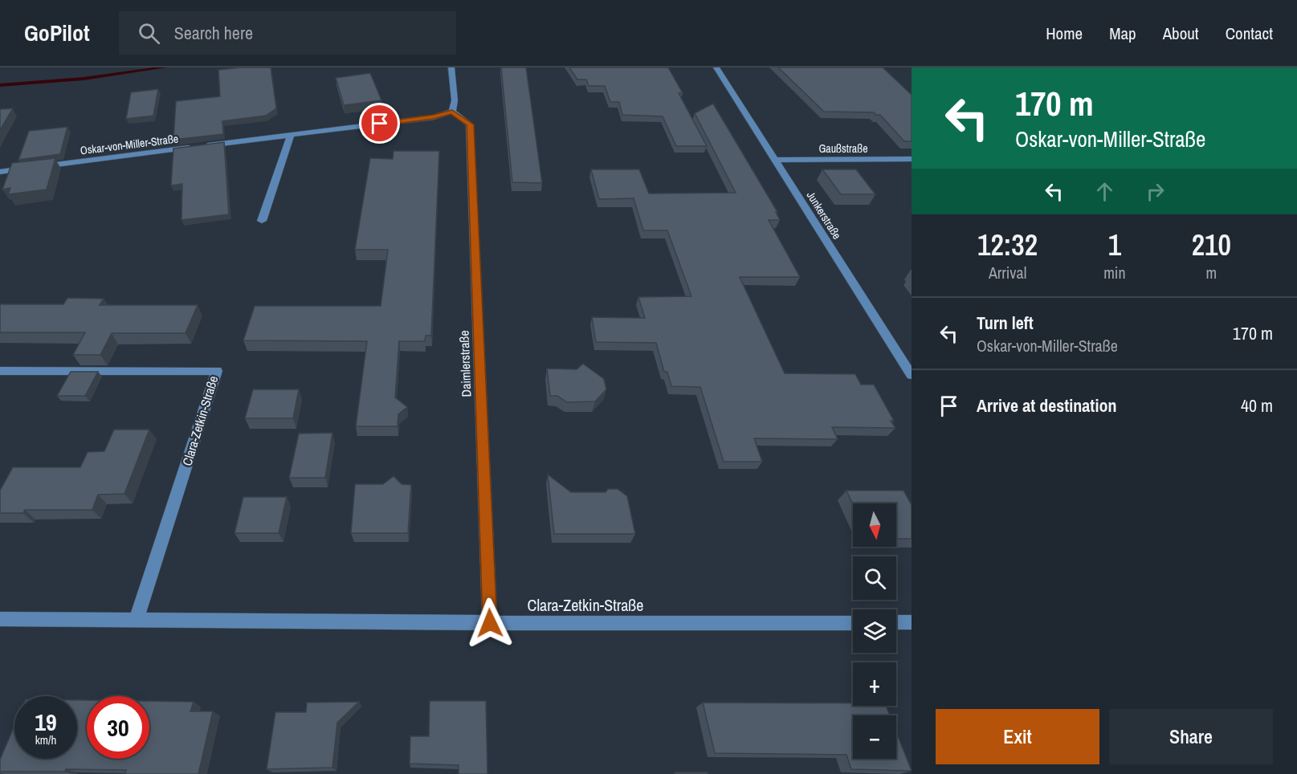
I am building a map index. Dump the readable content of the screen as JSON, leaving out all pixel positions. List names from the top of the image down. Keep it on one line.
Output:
{"streets":{"street":["Oskar-von-Miller-Straße","Gaußstraße","Junkerstraße","Daimlerstraße","Clara-Zetkin-Straße"]},"crossings":[["Oskar-von-Miller-Straße","Daimlerstraße"],["Gaußstraße","Junkerstraße"],["Daimlerstraße","Clara-Zetkin-Straße"]],"north":"bottom","page":{"header":"GoPilot","search":"Search here","nav":["Home","Map","About","Contact"],"turn":["170 m","Oskar-von-Miller-Straße"],"eta":["12:32","Arrival","1","min","210","m"],"list":[{"name":"Turn left","note":"Oskar-von-Miller-Straße","value":"170 m"},{"name":"Arrive at destination","value":"40 m"}],"map_buttons":["+","−"],"speed":"19 km/h","limit":"30","buttons":["Exit","Share"]}}
